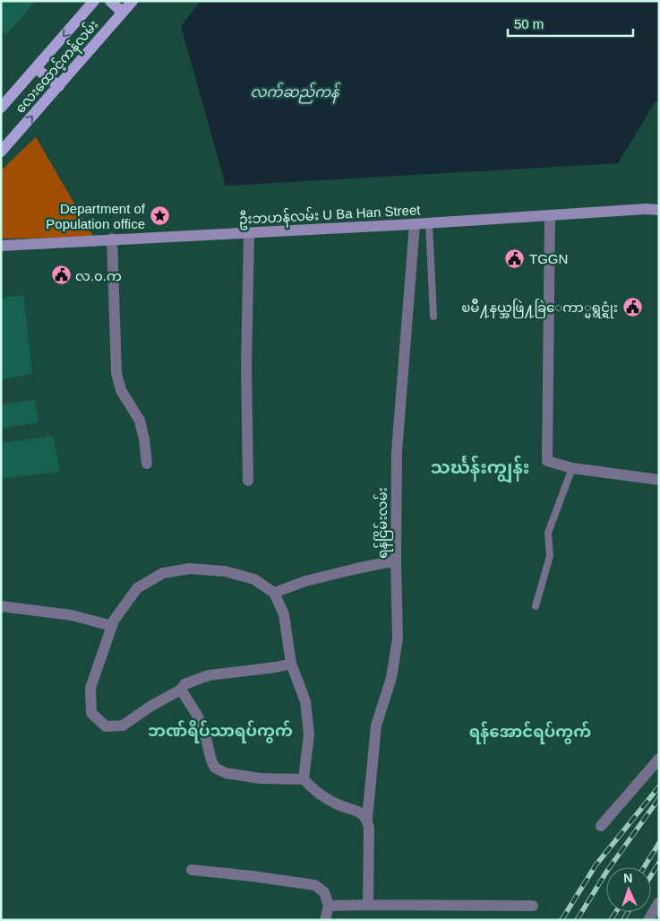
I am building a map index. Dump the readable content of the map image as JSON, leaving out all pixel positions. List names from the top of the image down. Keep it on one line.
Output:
{"streets":{"main road":["လေးထောင့်ကန်လမ်း"],"street":["ဦးဘဟန်လမ်း U Ba Han Street","ရန်ငြိမ်းလမ်း"]},"crossings":[["ဦးဘဟန်လမ်း U Ba Han Street","ရန်ငြိမ်းလမ်း"]],"districts":["သင်္ဃန်းကျွန်း","ဘဏ်ရိပ်သာရပ်ကွက်","ရန်အောင်ရပ်ကွက်"],"water":["လက်ဆည်ကန်"],"places":{"place":["Department of Population office"],"public building":["TGGN","လ.၀.က","ၿမိဳ႔နယ္အဖြဲ႔ခြဲေကာ္မရွင္ရုံး"]},"scale_bar":"50 m","north":"top"}
